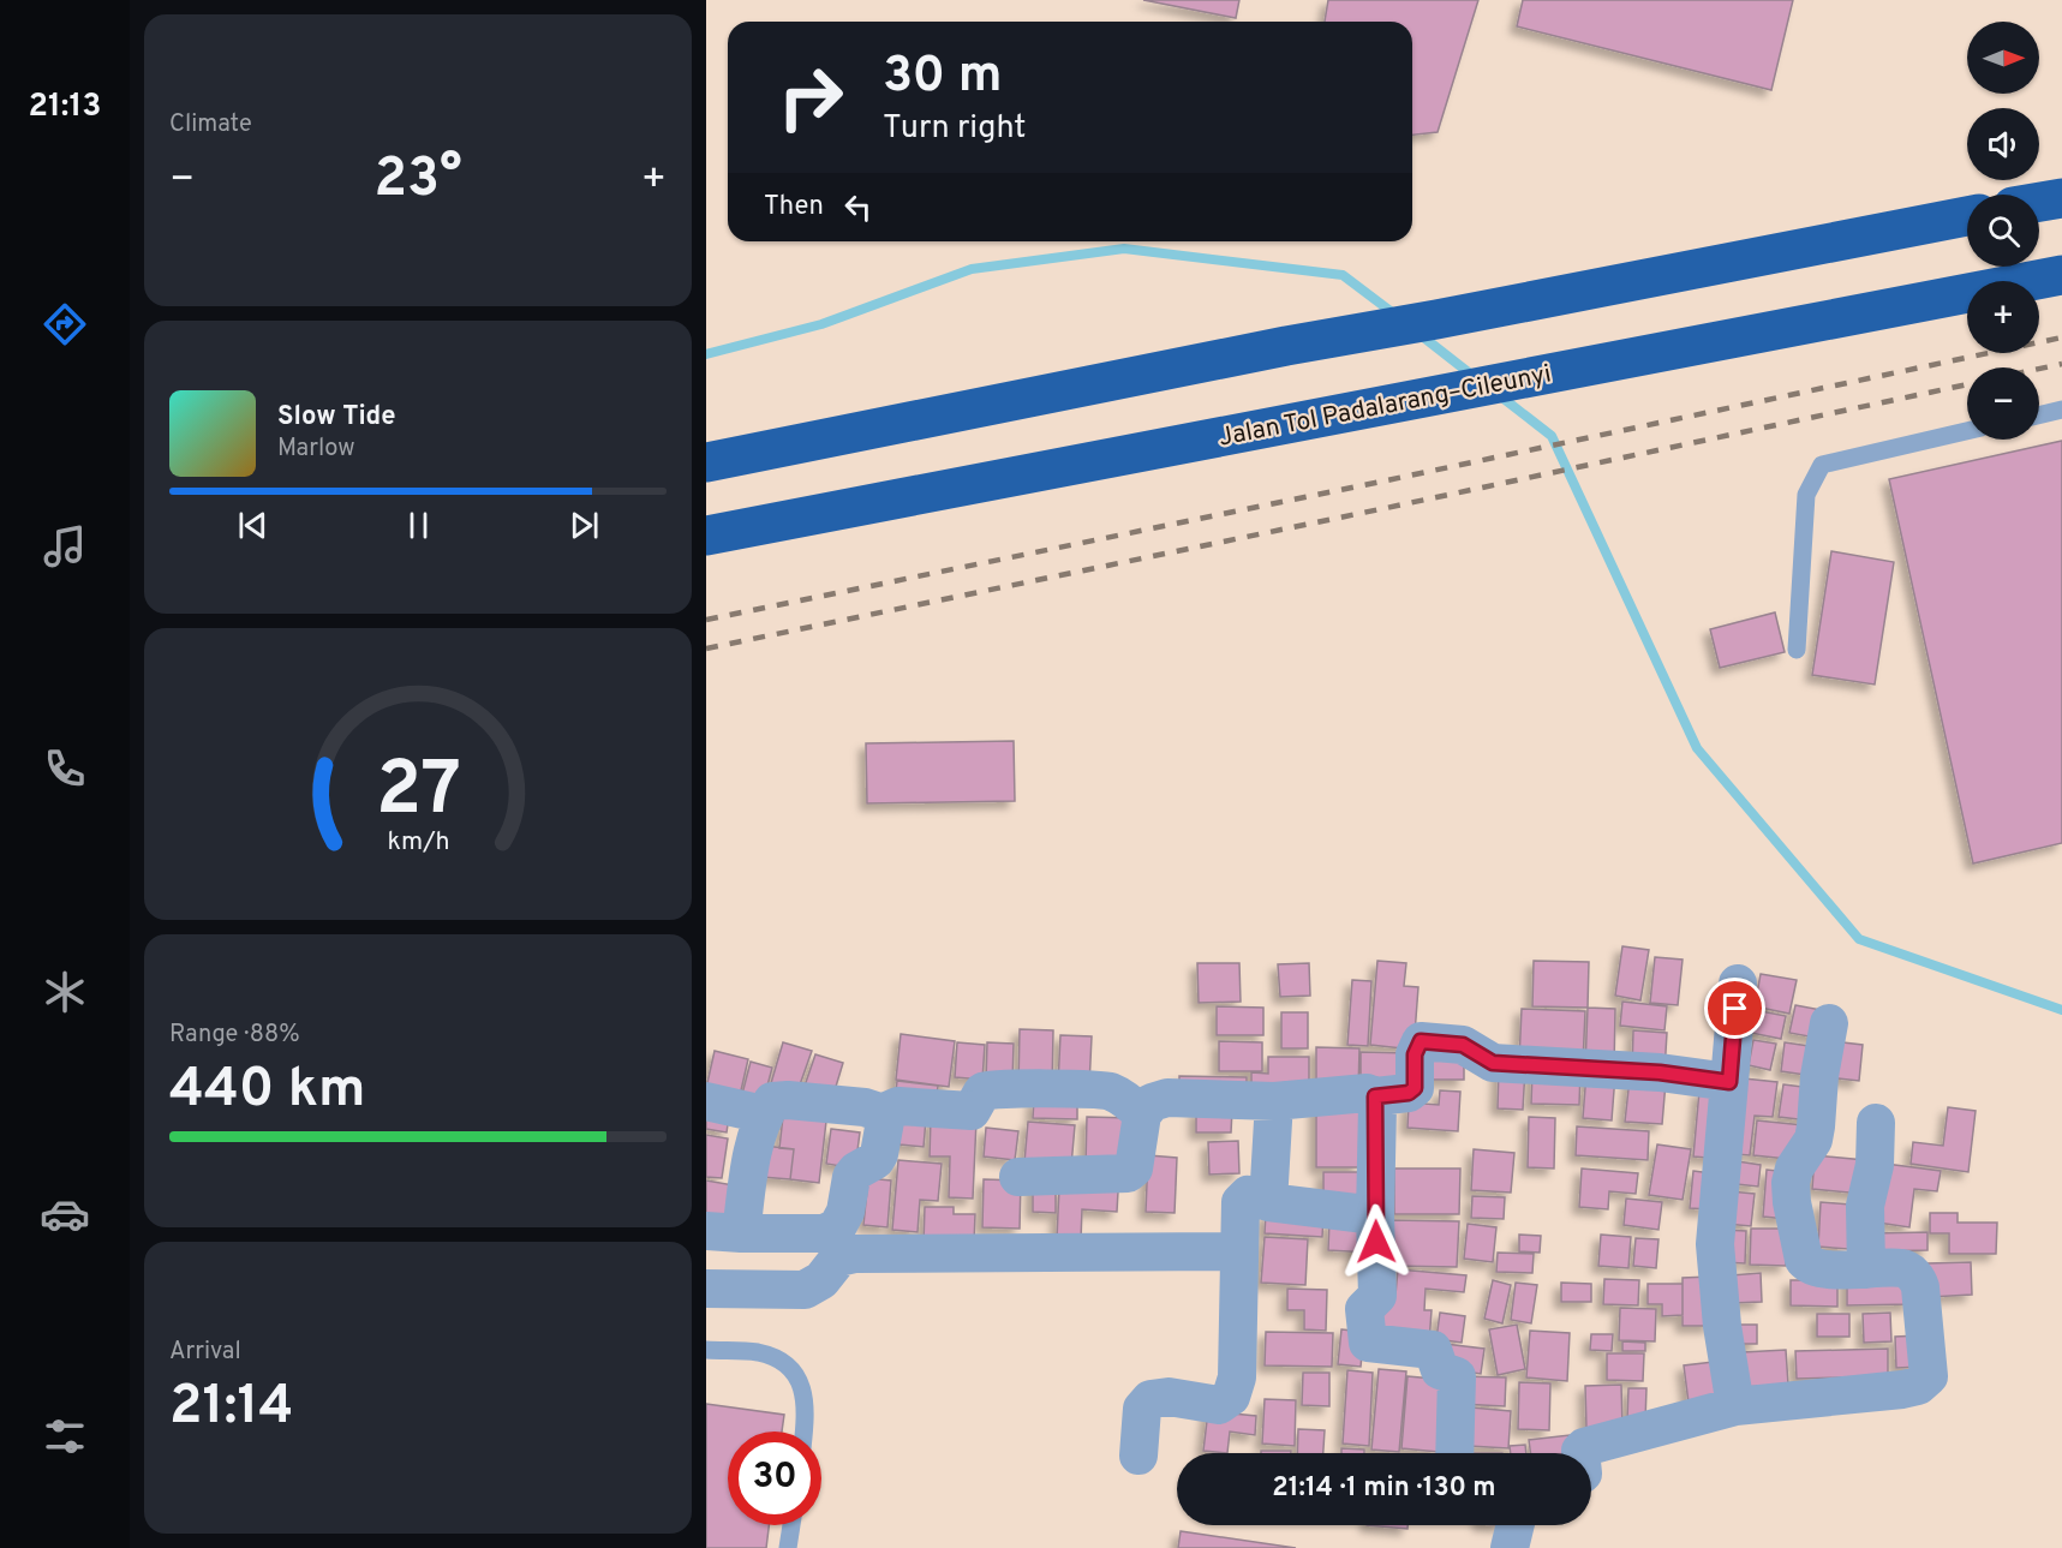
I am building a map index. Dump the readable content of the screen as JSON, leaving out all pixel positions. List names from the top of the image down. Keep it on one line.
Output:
{"streets":{"highway":["Jalan Tol Padalarang–Cileunyi"]},"north":"right","page":{"tabs":"21:13","tile":["Climate",["Range · 88%","440 km"],["Arrival","21:14"]],"map_buttons":["+","−"],"turn":["30 m","Turn right"],"heat":["−","23°","+"],"then":"Then","song":["Slow Tide","Marlow"],"limit":"30","trip":"21:14 · 1 min · 130 m","gauge":["27","km/h"]}}
